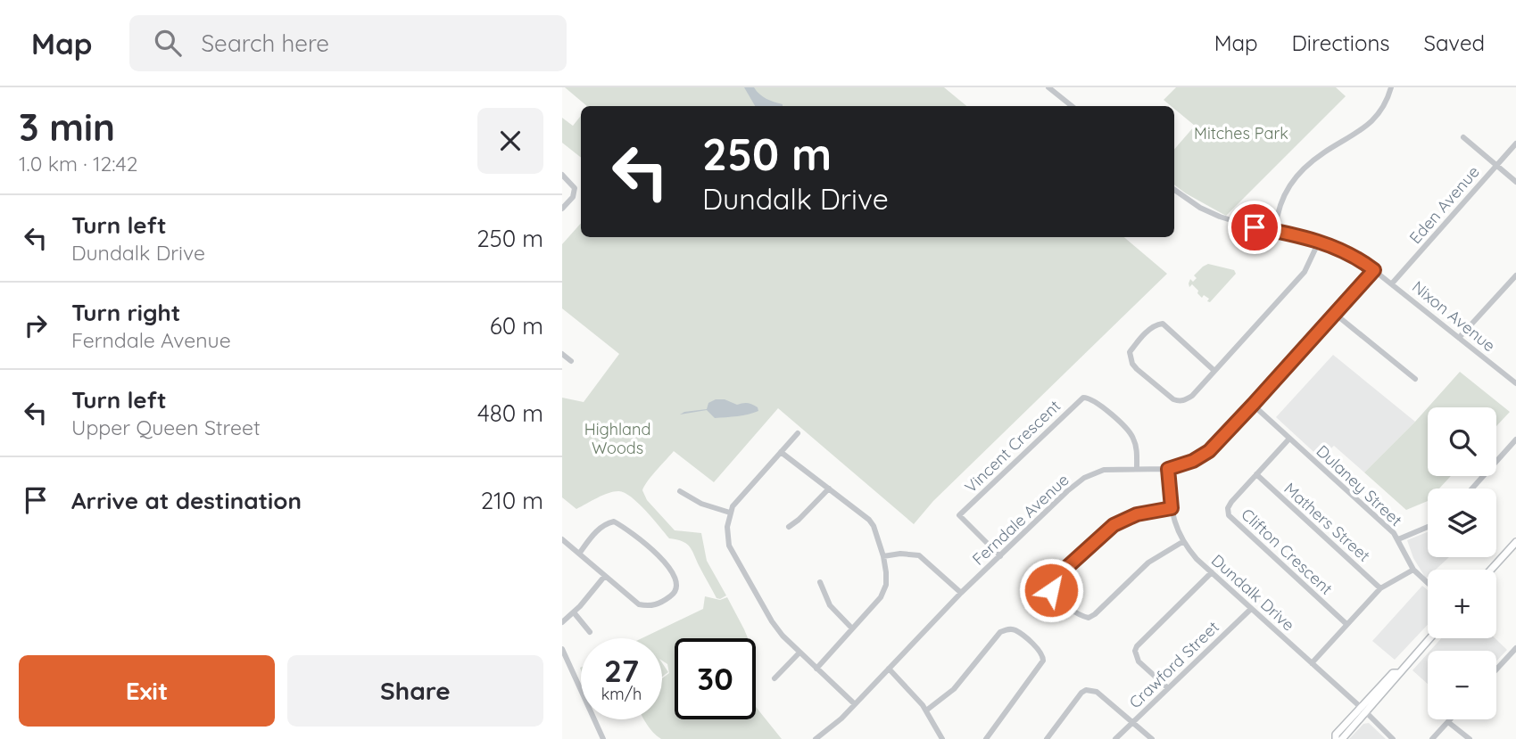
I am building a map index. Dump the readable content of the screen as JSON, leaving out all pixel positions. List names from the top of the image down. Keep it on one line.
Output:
{"streets":{"street":["Eden Avenue","Nixon Avenue","Vincent Crescent","Dulaney Street","Ferndale Avenue","Mathers Street","Clifton Crescent","Dundalk Drive","Crawford Street"]},"crossings":[["Eden Avenue","Nixon Avenue"],["Nixon Avenue","Ferndale Avenue"],["Vincent Crescent","Ferndale Avenue"],["Dulaney Street","Ferndale Avenue"],["Dulaney Street","Clifton Crescent"],["Ferndale Avenue","Dundalk Drive"],["Mathers Street","Clifton Crescent"],["Dundalk Drive","Crawford Street"]],"parks":["Mitches Park","Highland Woods"],"page":{"header":"Map","search":"Search here","nav":["Map","Directions","Saved"],"heading":["3 min","1.0 km · 12:42"],"turn":["250 m","Dundalk Drive"],"list":[{"name":"Turn left","note":"Dundalk Drive","value":"250 m"},{"name":"Turn right","note":"Ferndale Avenue","value":"60 m"},{"name":"Turn left","note":"Upper Queen Street","value":"480 m"},{"name":"Arrive at destination","value":"210 m"}],"map_buttons":["+","−"],"speed":"27 km/h","limit":"30","buttons":["Exit","Share"]}}
